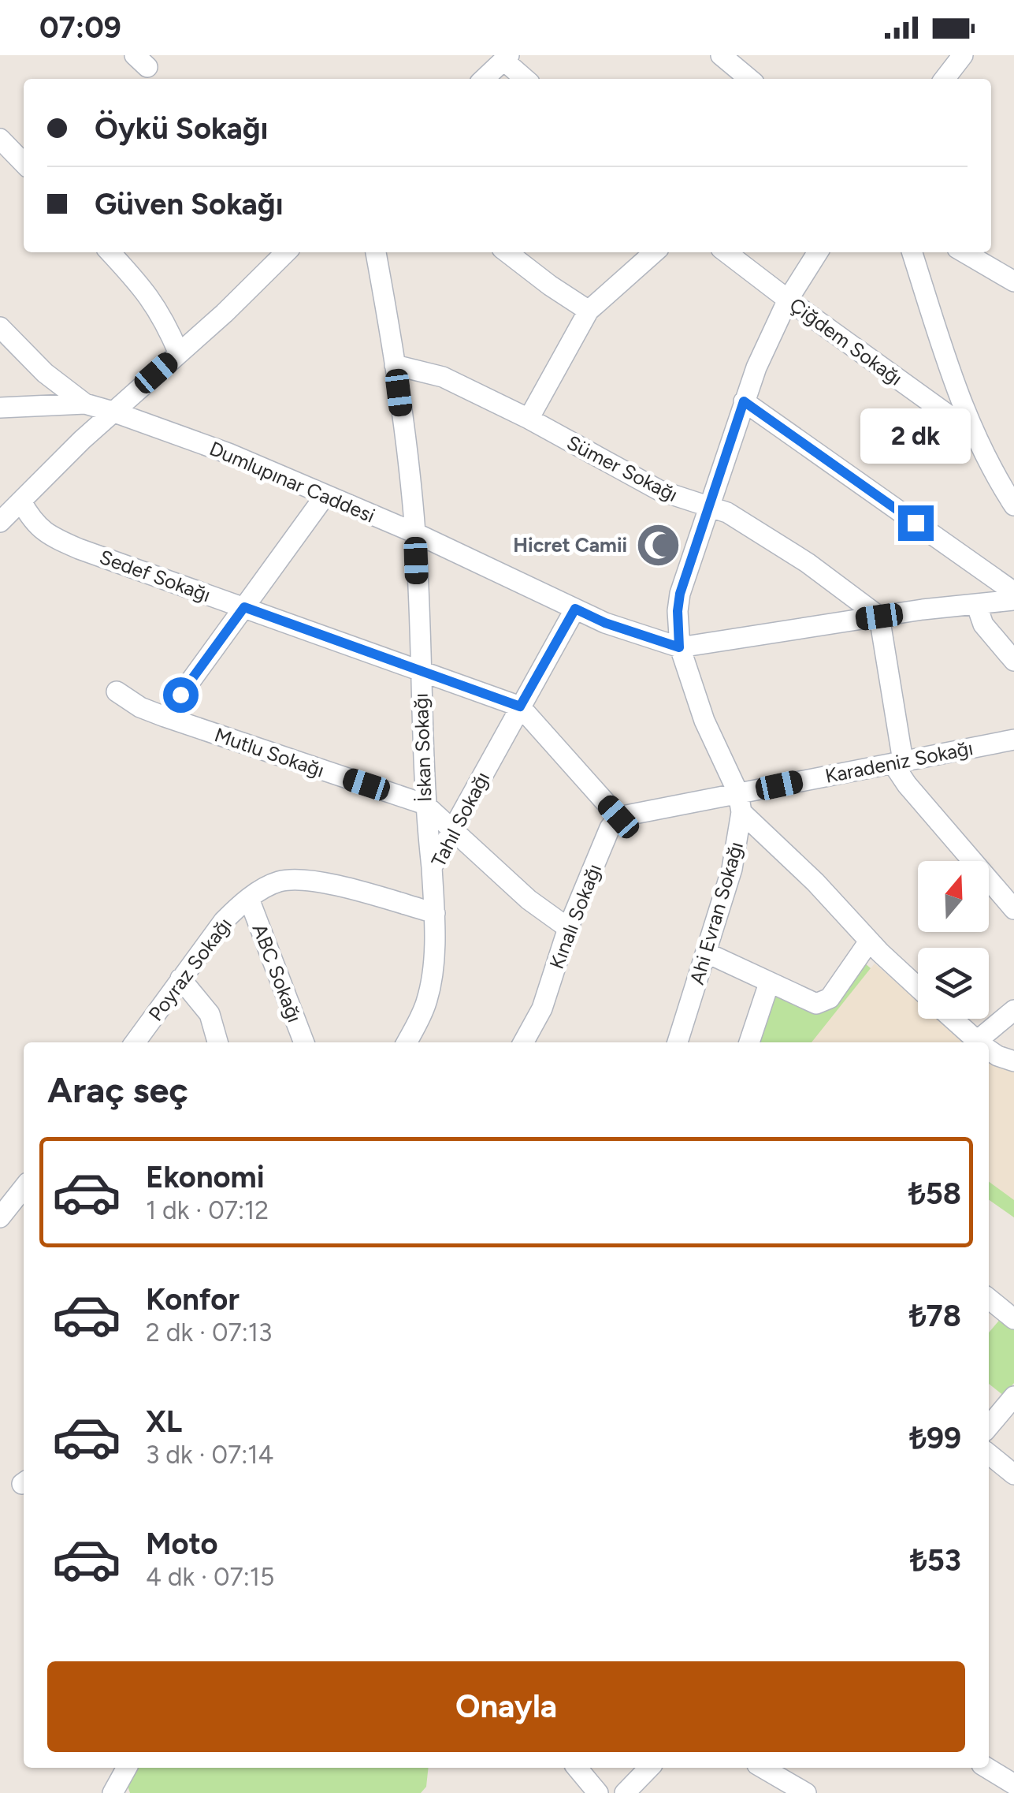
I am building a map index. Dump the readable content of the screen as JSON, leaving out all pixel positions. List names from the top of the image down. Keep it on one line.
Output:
{"streets":{"street":["Çiğdem Sokağı","Sümer Sokağı","Dumlupınar Caddesi","Sedef Sokağı","İskan Sokağı","Mutlu Sokağı","Karadeniz Sokağı","Tahıl Sokağı","Ahi Evran Sokağı","Kınalı Sokağı","Poyraz Sokağı","ABC Sokağı"]},"crossings":[["Sümer Sokağı","Dumlupınar Caddesi"],["Sümer Sokağı","İskan Sokağı"],["Dumlupınar Caddesi","İskan Sokağı"],["Dumlupınar Caddesi","Tahıl Sokağı"],["Sedef Sokağı","İskan Sokağı"],["Sedef Sokağı","Tahıl Sokağı"],["Sedef Sokağı","Kınalı Sokağı"],["İskan Sokağı","Mutlu Sokağı"],["İskan Sokağı","Tahıl Sokağı"],["Mutlu Sokağı","Tahıl Sokağı"],["Mutlu Sokağı","Kınalı Sokağı"],["Karadeniz Sokağı","Ahi Evran Sokağı"],["Tahıl Sokağı","Poyraz Sokağı"],["Poyraz Sokağı","ABC Sokağı"]],"places":{"mosque":["Hicret Camii"]},"north":"top","page":{"status":"07:09","banner":["Öykü Sokağı","Güven Sokağı"],"bubble":"2 dk","heading":"Araç seç","list":[{"name":"Ekonomi","note":"1 dk · 07:12","value":"₺58"},{"name":"Konfor","note":"2 dk · 07:13","value":"₺78"},{"name":"XL","note":"3 dk · 07:14","value":"₺99"},{"name":"Moto","note":"4 dk · 07:15","value":"₺53"}],"buttons":"Onayla"}}
